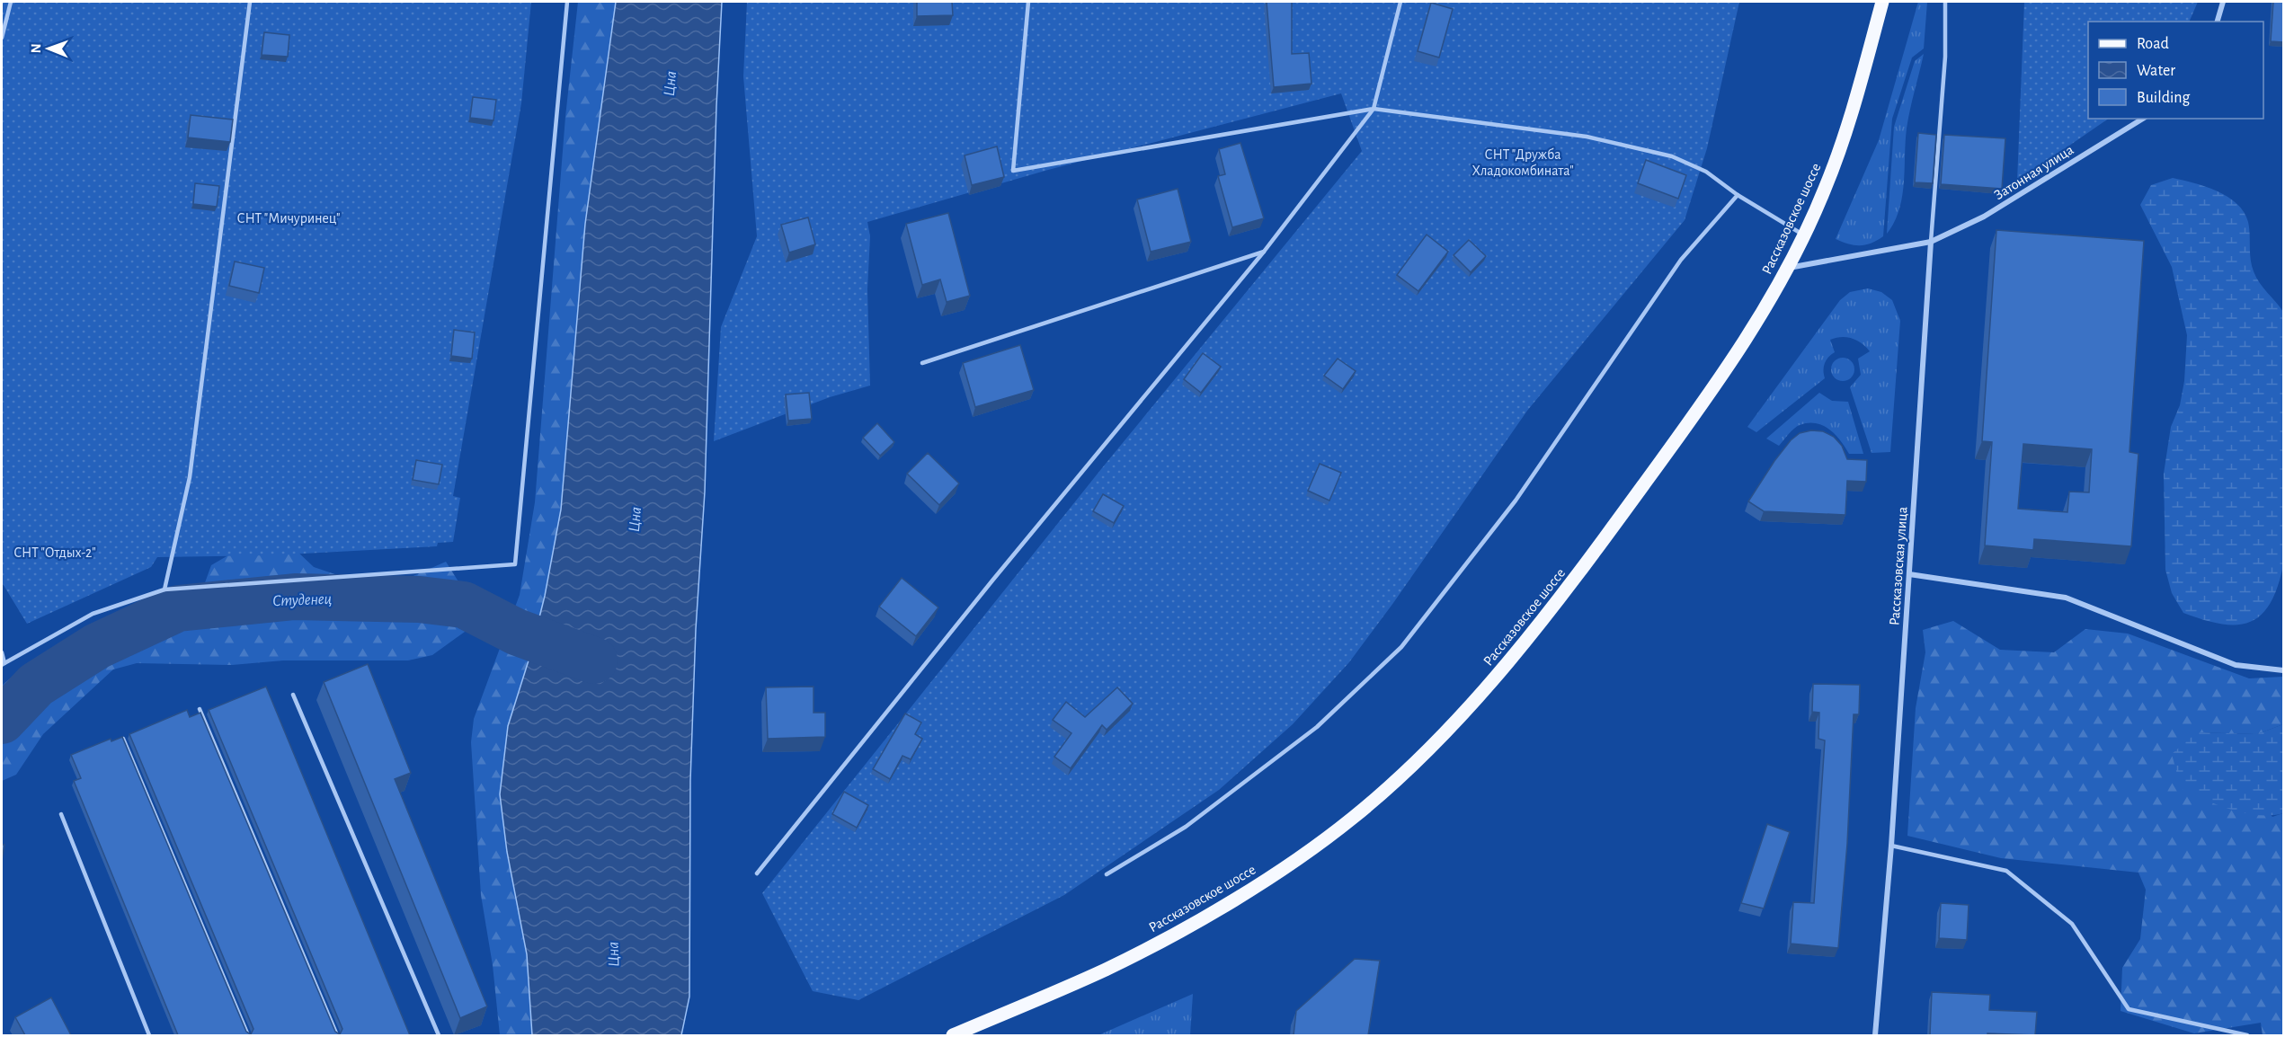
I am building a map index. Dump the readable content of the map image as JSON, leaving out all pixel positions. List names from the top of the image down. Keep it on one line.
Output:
{"streets":{"main road":["Рассказовское шоссе"],"street":["Затонная улица","Рассказовская улица"]},"crossings":[["Затонная улица","Рассказовская улица"]],"water":["Цна","Студенец"],"parks":["СНТ \"Дружба Хладокомбината\"","СНТ \"Мичуринец\"","СНТ \"Отдых-2\""],"legend":["Road","Water","Building"],"north":"left"}
